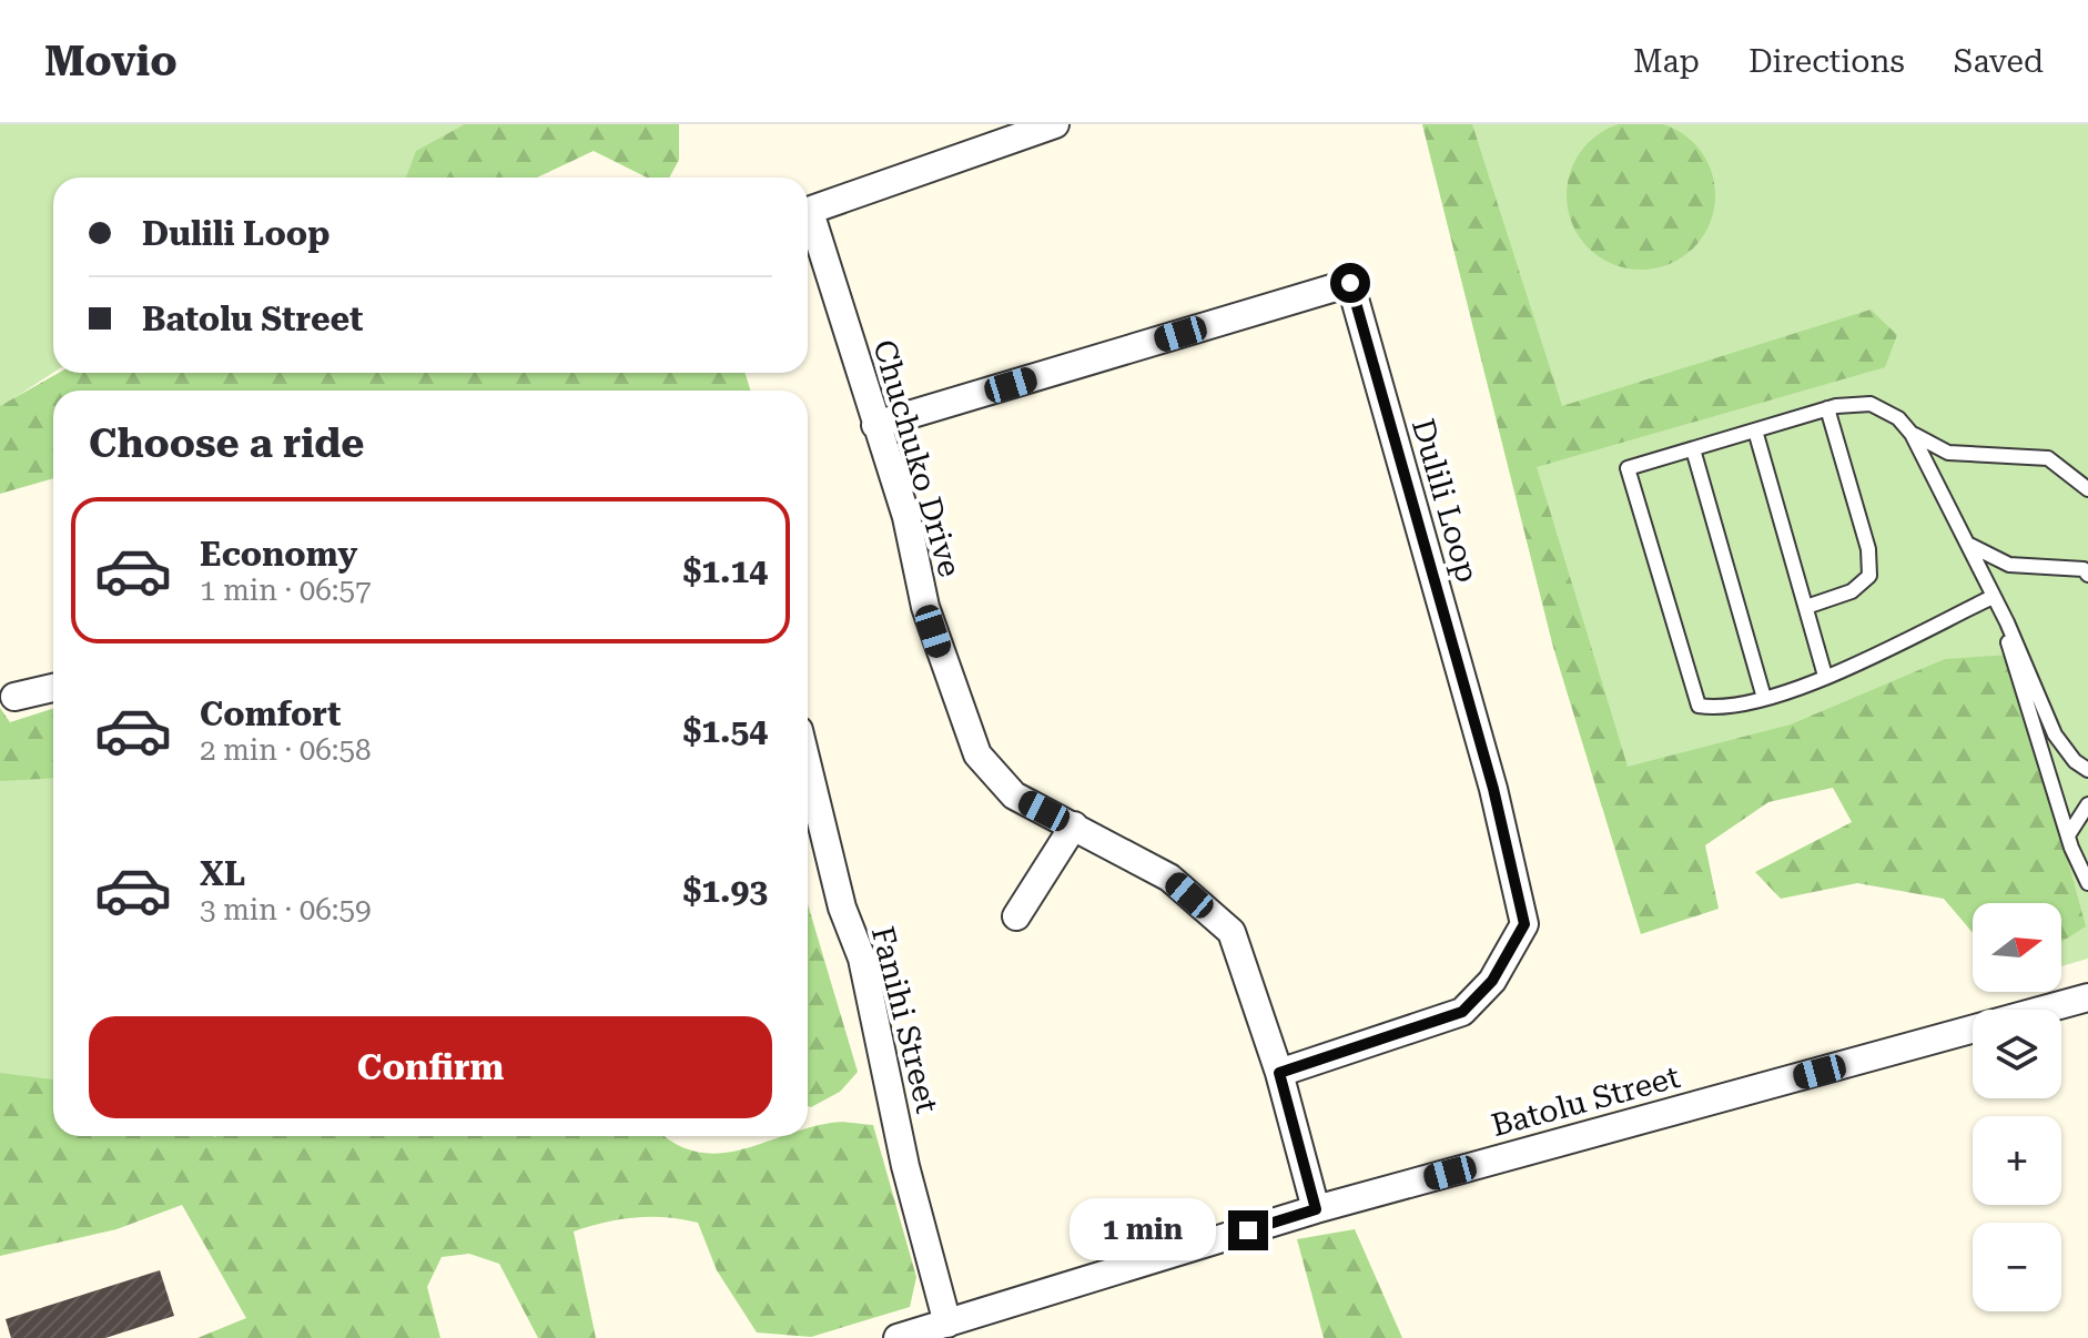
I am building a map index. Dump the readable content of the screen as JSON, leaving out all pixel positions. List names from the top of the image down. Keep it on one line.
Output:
{"streets":{"street":["Chuchuko Drive","Dulili Loop","Fanihi Street","Batolu Street"]},"crossings":[["Chuchuko Drive","Dulili Loop"],["Chuchuko Drive","Batolu Street"],["Fanihi Street","Batolu Street"]],"north":"right","page":{"header":"Movio","nav":["Map","Directions","Saved"],"banner":["Dulili Loop","Batolu Street"],"heading":"Choose a ride","list":[{"name":"Economy","note":"1 min · 06:57","value":"$1.14"},{"name":"Comfort","note":"2 min · 06:58","value":"$1.54"},{"name":"XL","note":"3 min · 06:59","value":"$1.93"}],"map_buttons":["+","−"],"buttons":"Confirm","bubble":"1 min"}}
